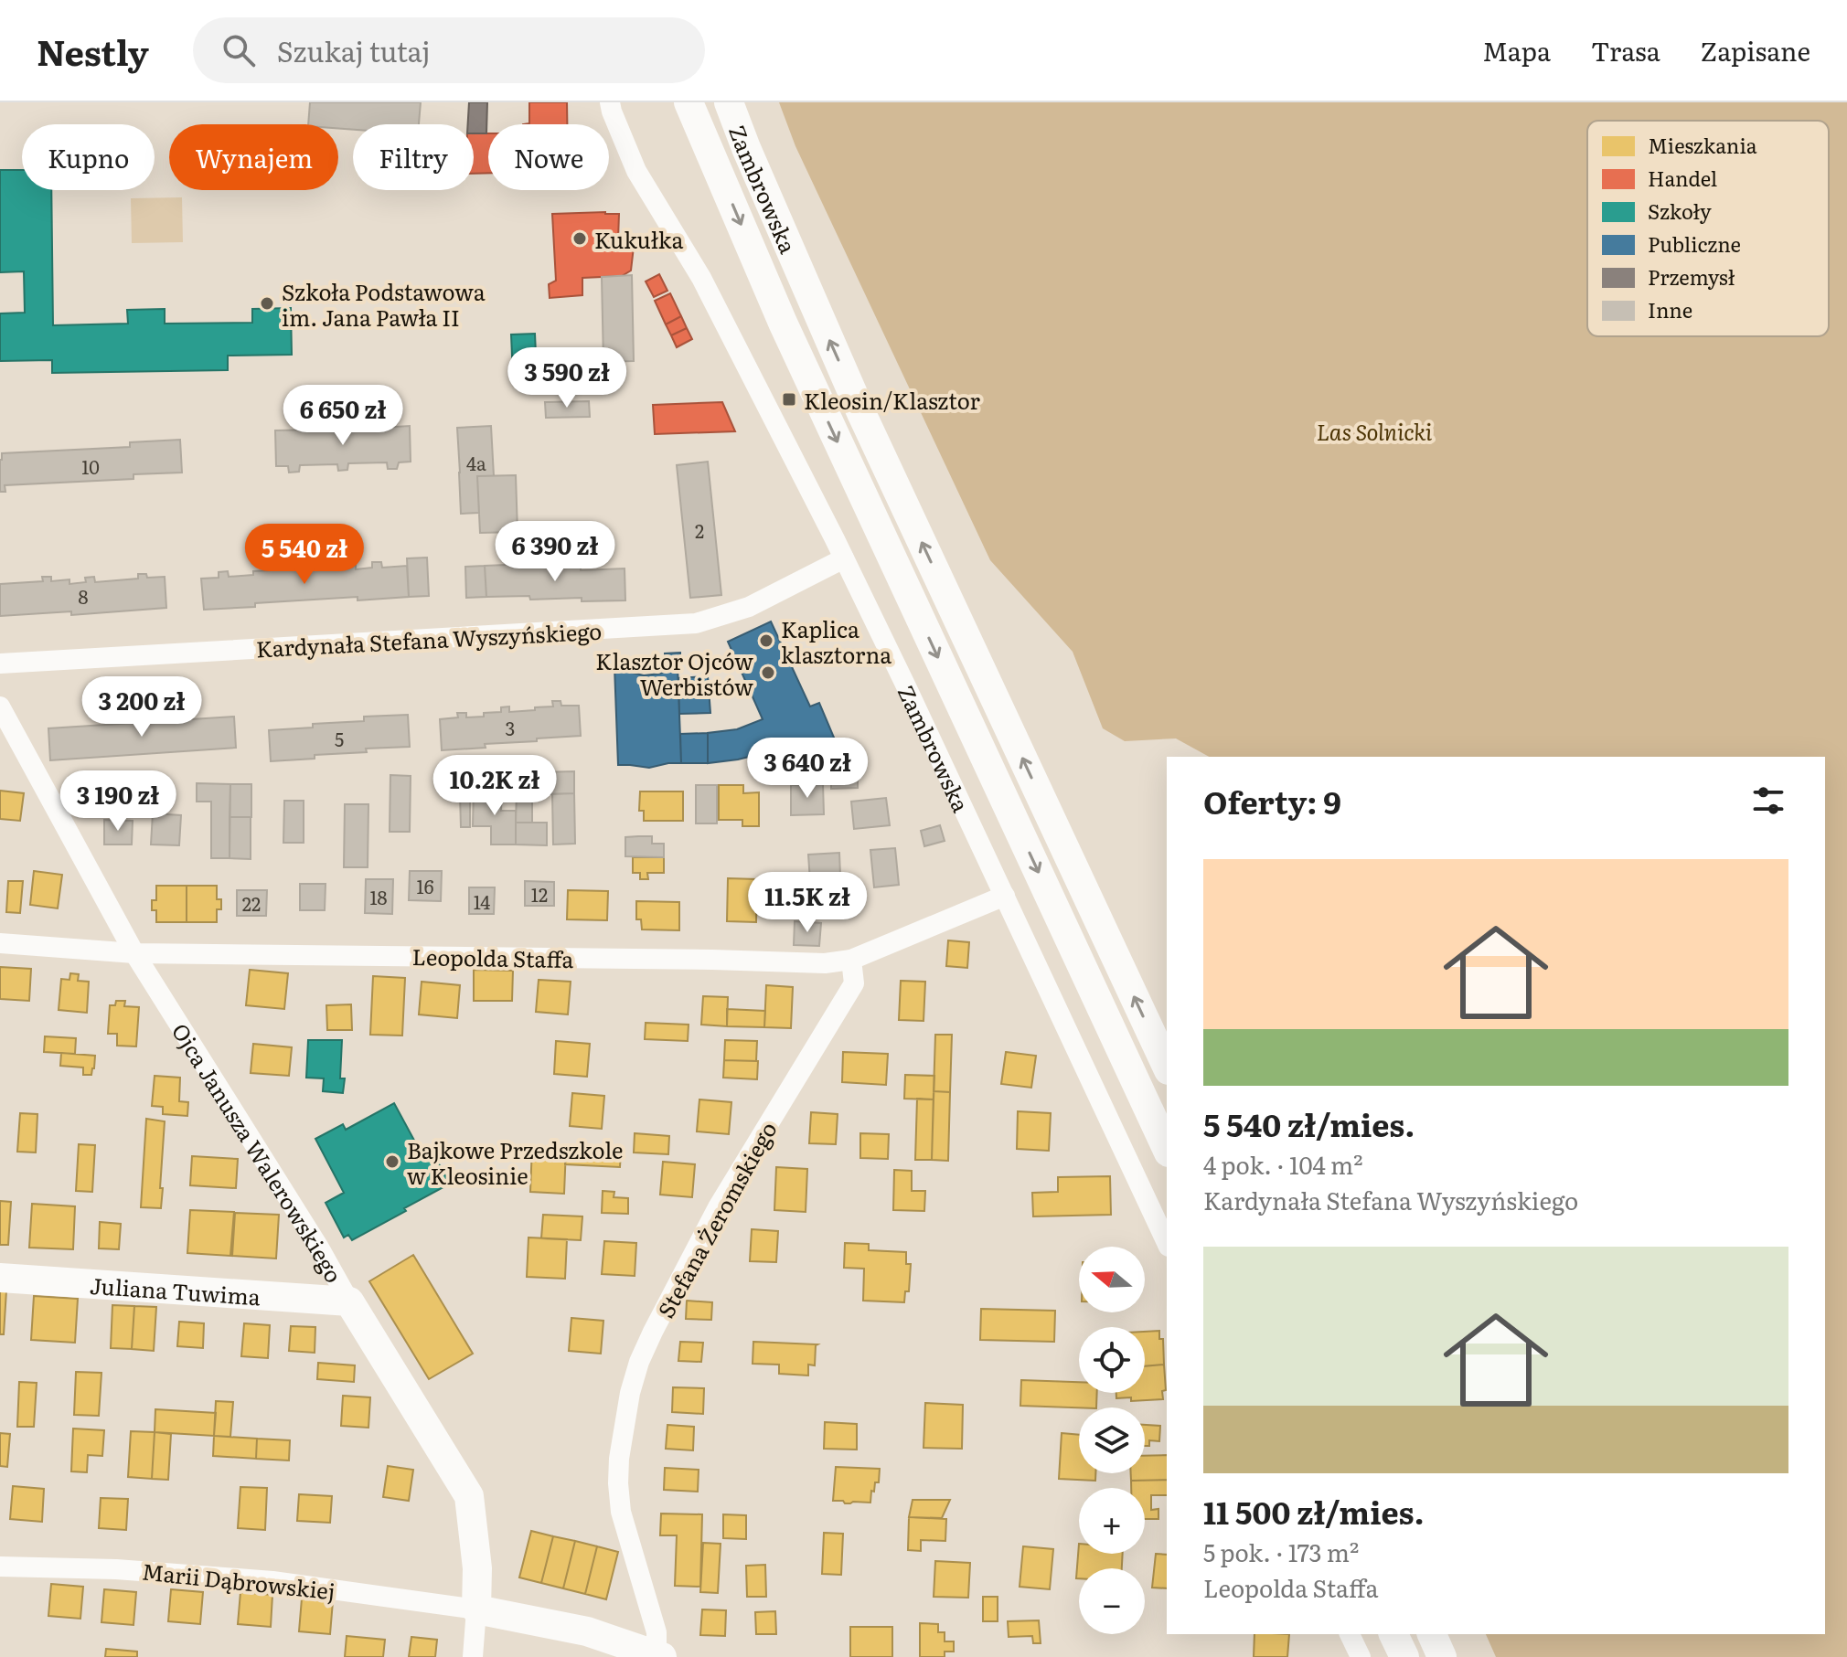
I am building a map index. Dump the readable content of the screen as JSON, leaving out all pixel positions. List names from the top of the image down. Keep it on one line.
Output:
{"streets":{"main road":["Zambrowska","Ojca Janusza Walerowskiego","Juliana Tuwima"],"street":["Kardynała Stefana Wyszyńskiego","Leopolda Staffa","Stefana Żeromskiego","Marii Dąbrowskiej"]},"crossings":[["Zambrowska","Kardynała Stefana Wyszyńskiego"],["Leopolda Staffa","Ojca Janusza Walerowskiego"],["Leopolda Staffa","Stefana Żeromskiego"],["Ojca Janusza Walerowskiego","Juliana Tuwima"],["Ojca Janusza Walerowskiego","Marii Dąbrowskiej"]],"parks":["Las Solnicki"],"places":{"other":["Kukułka","Szkoła Podstawowa im. Jana Pawła II","Kaplica klasztorna","Klasztor Ojców Werbistów","Bajkowe Przedszkole w Kleosinie"],"transit":["Kleosin/Klasztor"]},"house_numbers":["4a","10","2","8","3","5","16","12","18","14","22"],"legend":["Mieszkania","Handel","Szkoły","Publiczne","Przemysł","Inne"],"north":"left","page":{"header":"Nestly","search":"Szukaj tutaj","nav":["Mapa","Trasa","Zapisane"],"chip":["Kupno","Wynajem","Filtry","Nowe"],"price":["3 590 zł","6 650 zł","6 390 zł","5 540 zł","3 200 zł","3 640 zł","10.2K zł","3 190 zł","11.5K zł"],"heading":"Oferty: 9","list":[{"name":"5 540 zł/mies.","note":"4 pok. · 104 m² · Kardynała Stefana Wyszyńskiego"},{"name":"11 500 zł/mies.","note":"5 pok. · 173 m² · Leopolda Staffa"}],"map_buttons":["+","−"]}}
